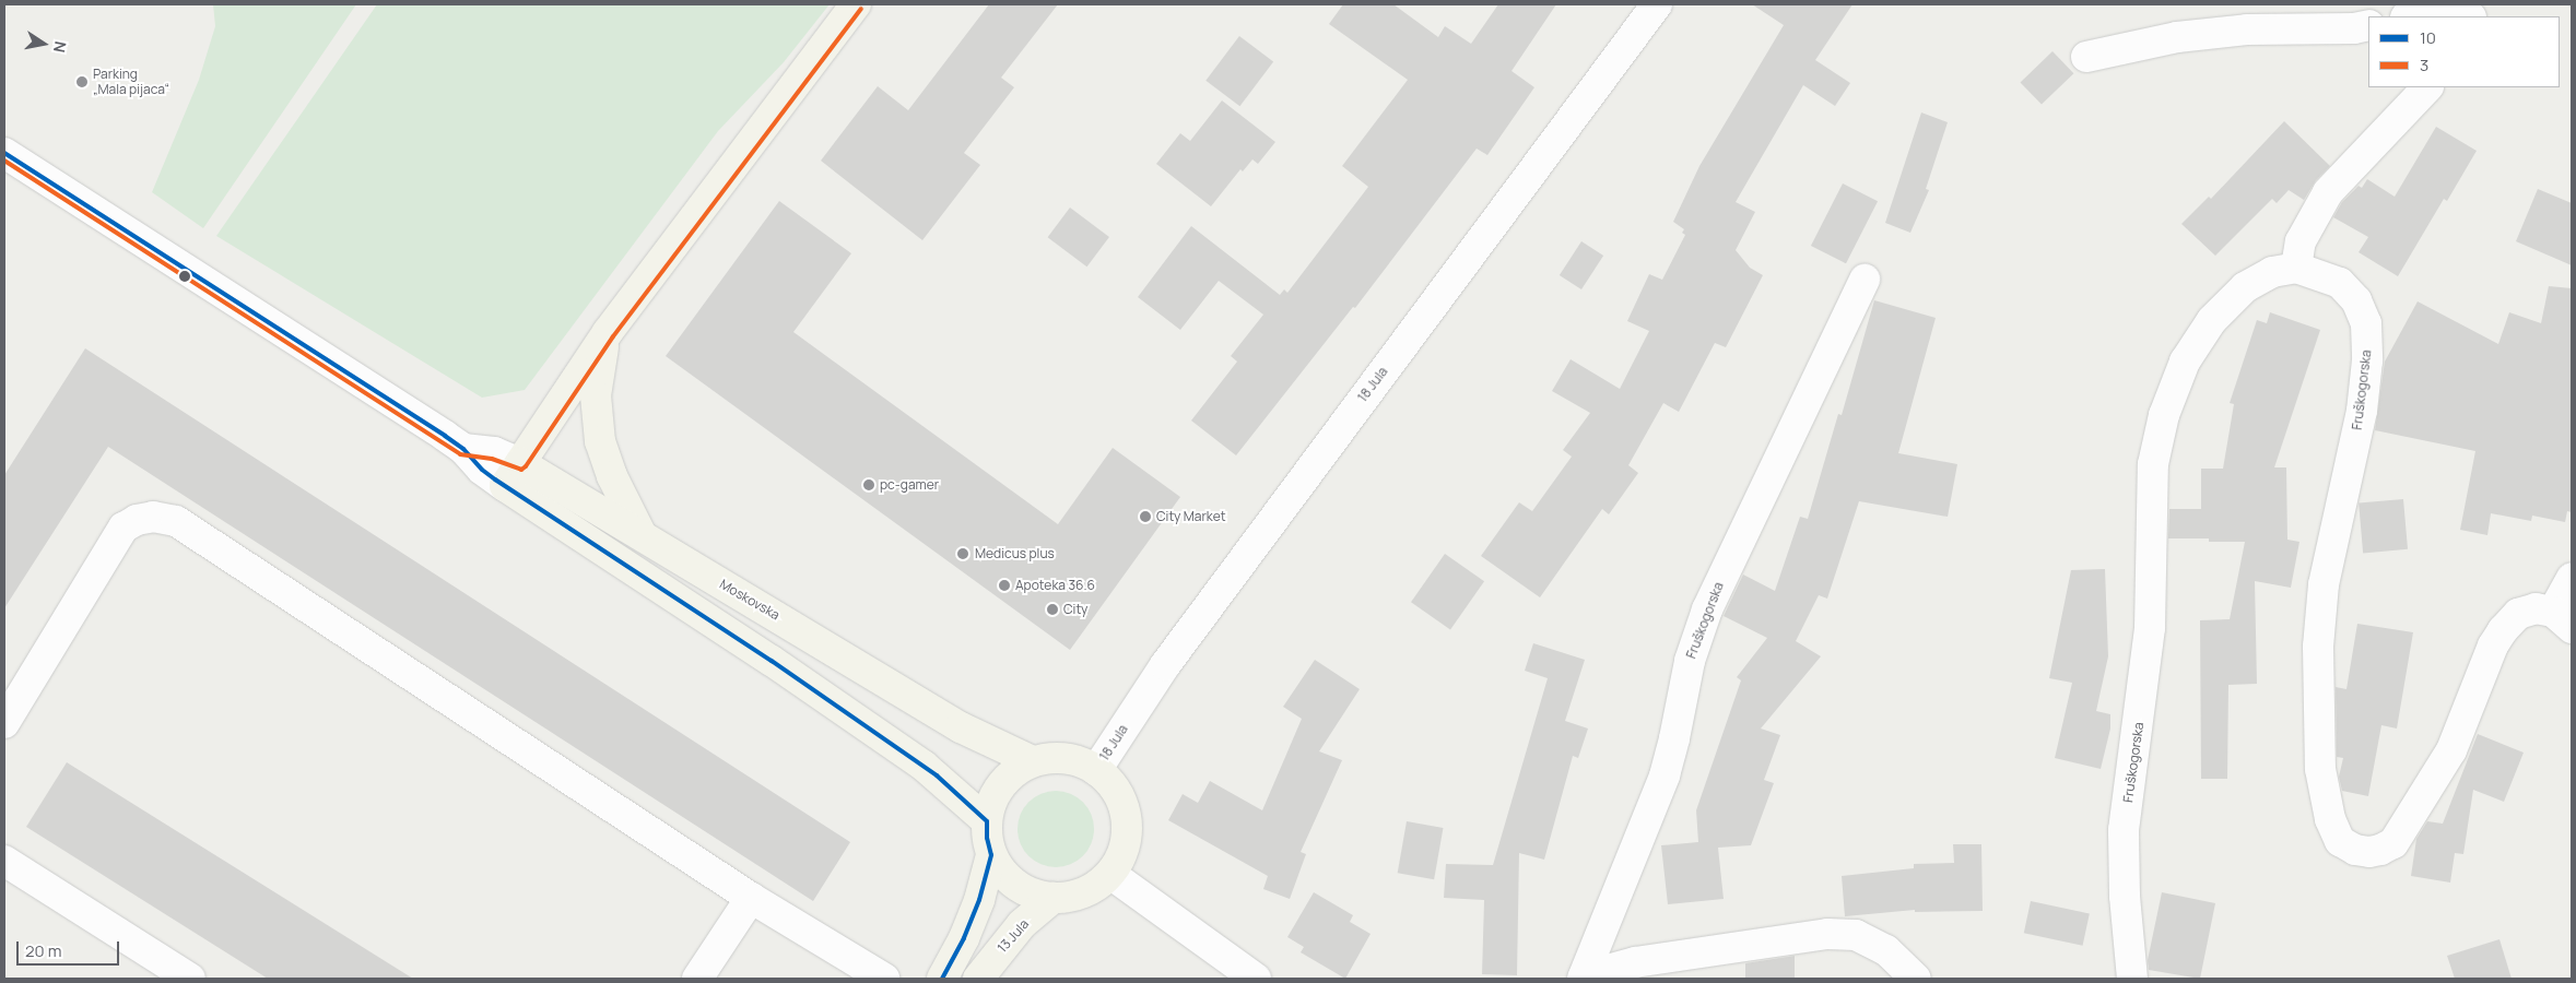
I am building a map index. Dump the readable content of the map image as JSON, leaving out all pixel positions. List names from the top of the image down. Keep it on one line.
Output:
{"streets":{"main road":["Moskovska","13 Jula"],"street":["18 Jula","Fruškogorska"]},"crossings":[["18 Jula","Moskovska"],["18 Jula","13 Jula"],["Moskovska","13 Jula"]],"places":["Parking „Mala pijaca“","pc-gamer","City Market","Medicus plus","Apoteka 36.6","City"],"lines":["transit line 3","transit line 10"],"legend":["10","3"],"scale_bar":"20 m","north":"right"}
